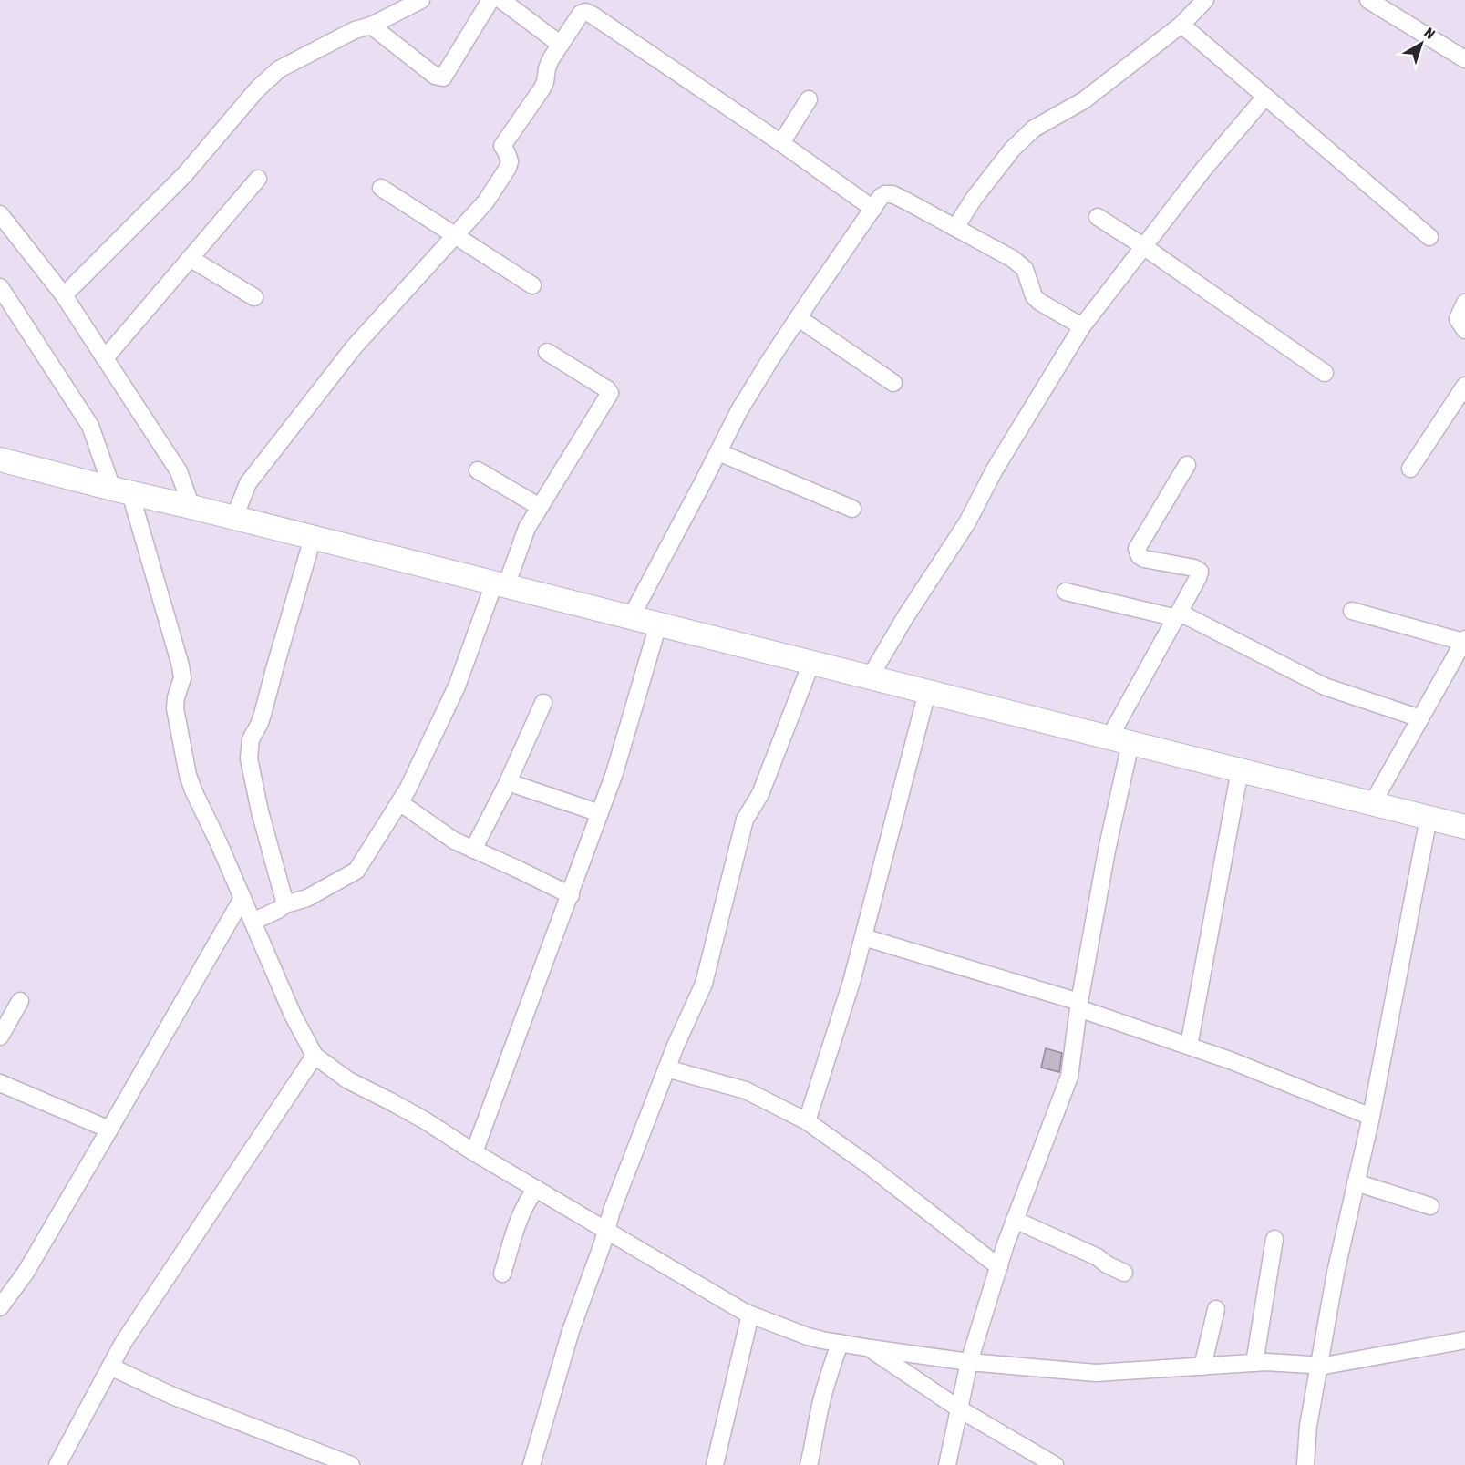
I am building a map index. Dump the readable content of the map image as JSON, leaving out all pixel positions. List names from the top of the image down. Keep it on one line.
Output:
{"north":"top right"}
